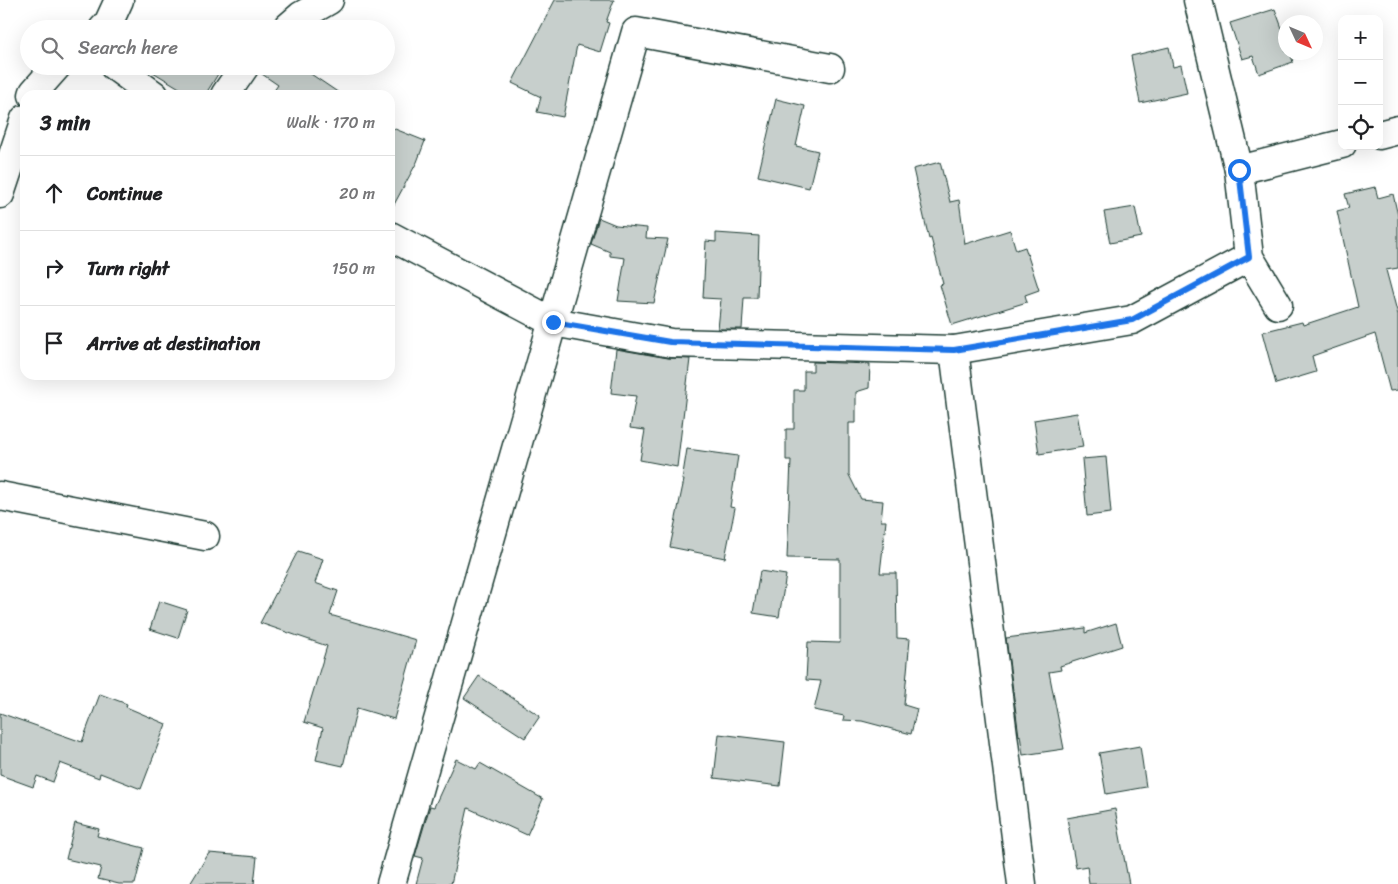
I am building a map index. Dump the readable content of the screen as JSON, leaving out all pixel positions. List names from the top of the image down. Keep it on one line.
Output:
{"north":"bottom right","page":{"map_buttons":["+","−"],"search":"Search here","heading":["3 min","Walk · 170 m"],"list":[["Continue","20 m"],["Turn right","150 m"],"Arrive at destination"]}}
